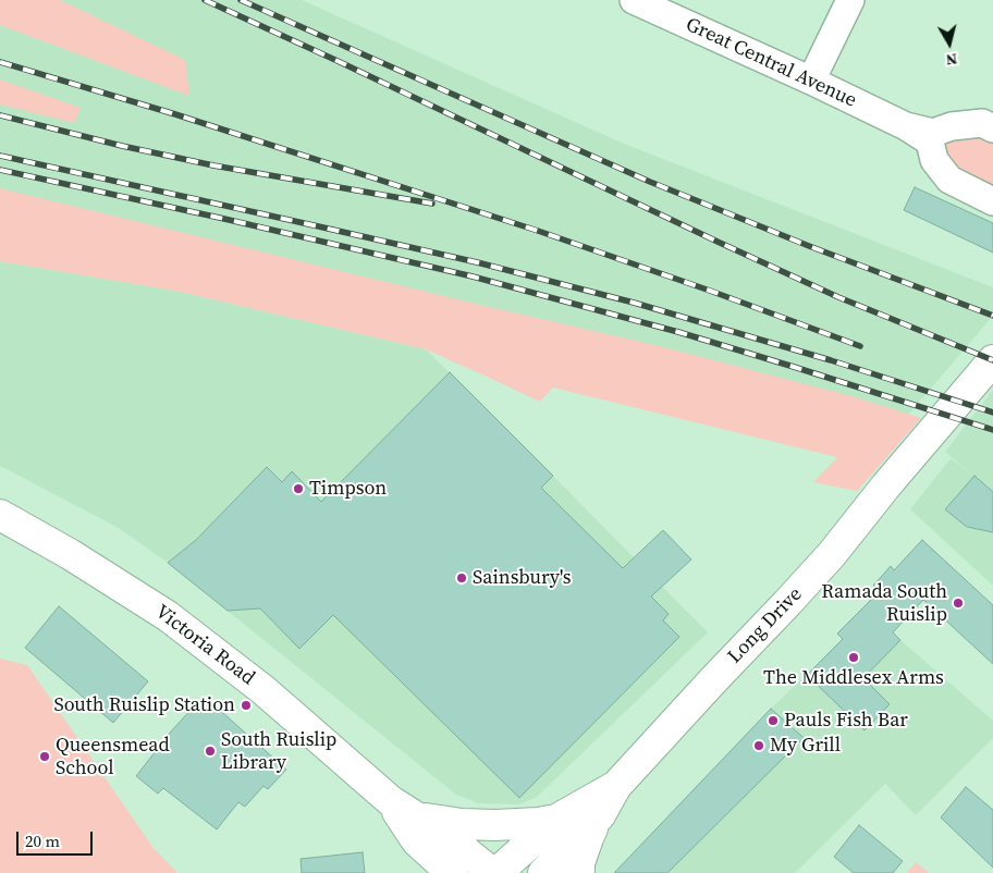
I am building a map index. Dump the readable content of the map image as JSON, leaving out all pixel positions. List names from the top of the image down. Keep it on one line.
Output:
{"streets":{"street":["Great Central Avenue","Long Drive","Victoria Road"]},"places":["Timpson","Sainsbury's","Ramada South Ruislip","The Middlesex Arms","South Ruislip Station","Pauls Fish Bar","My Grill","South Ruislip Library","Queensmead School"],"scale_bar":"20 m","north":"bottom"}
